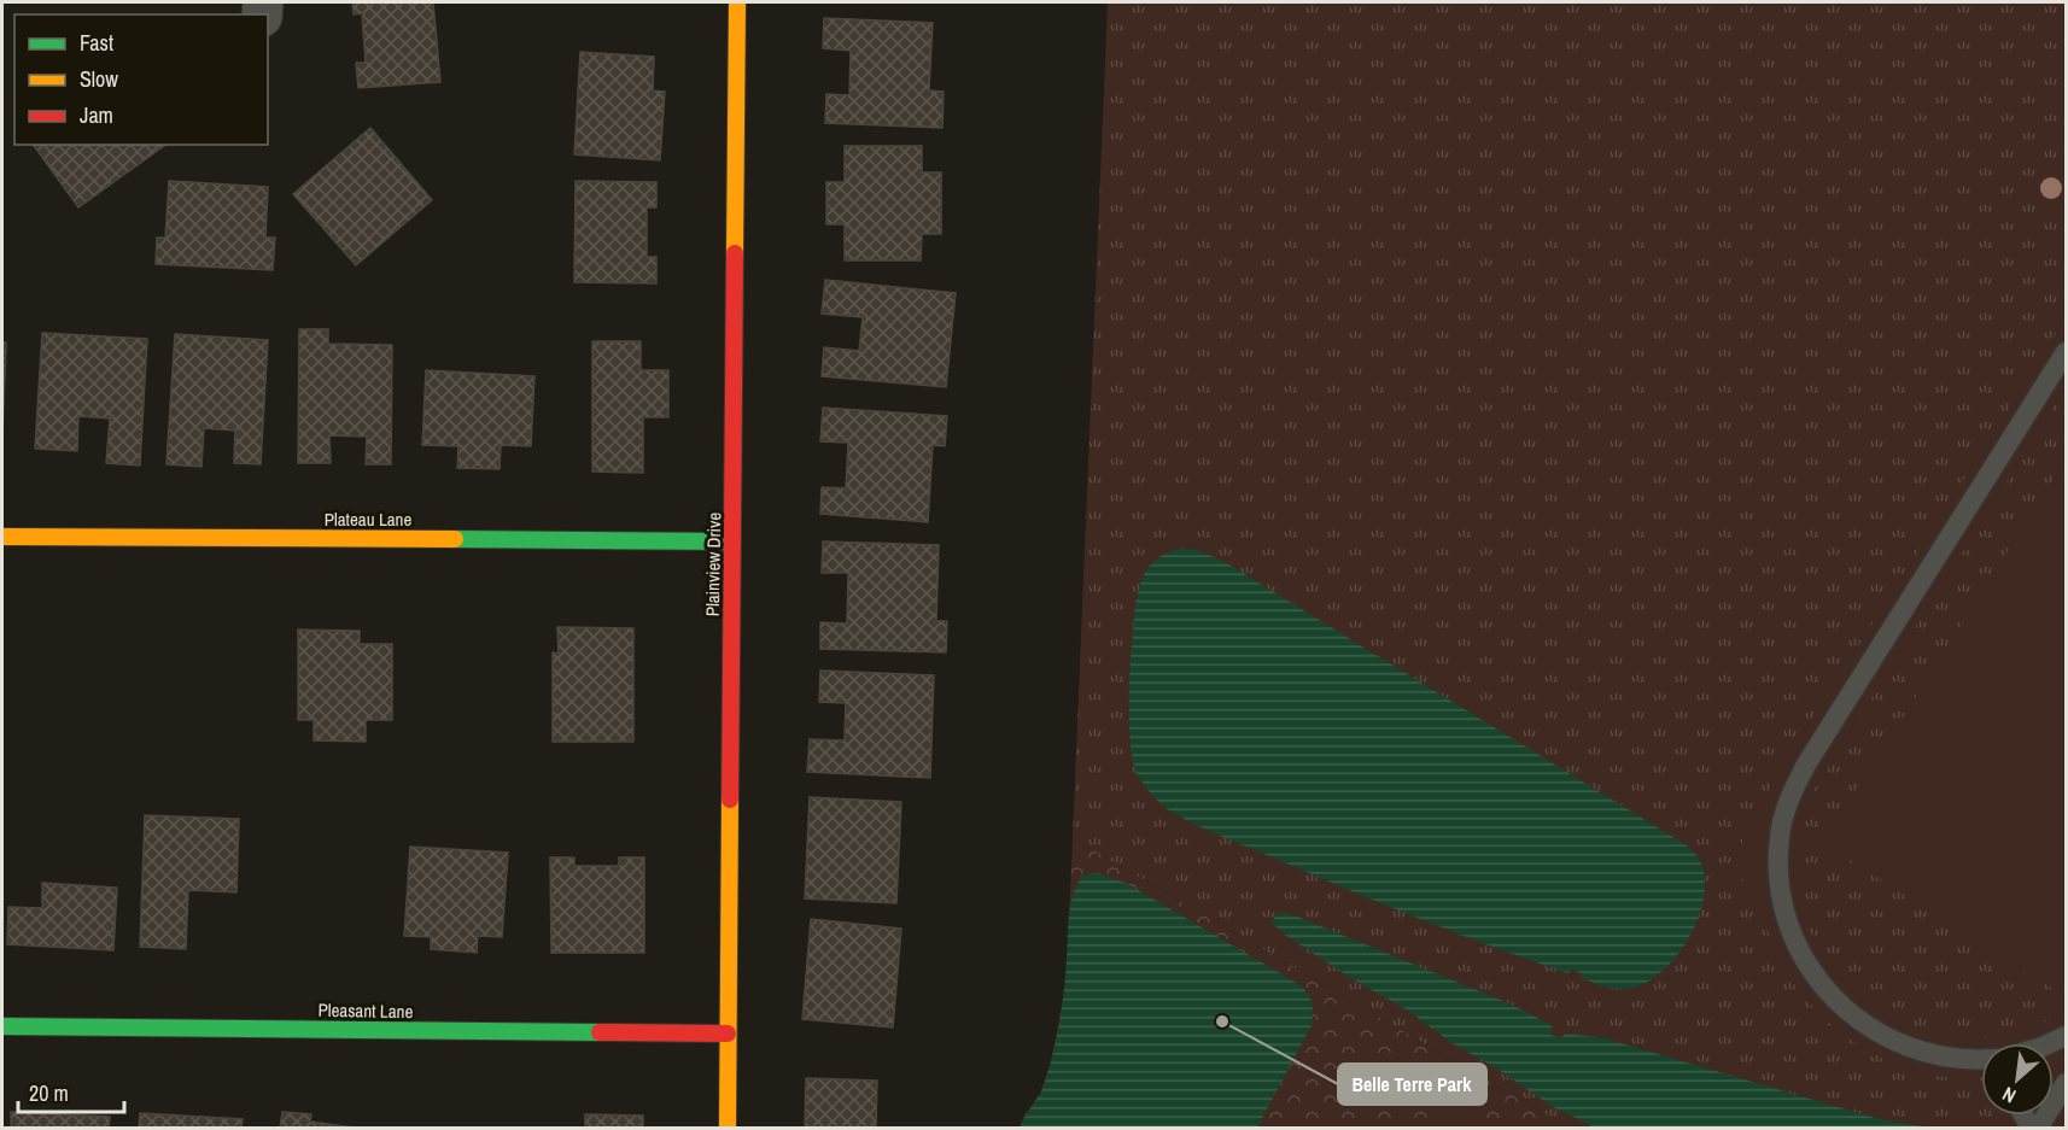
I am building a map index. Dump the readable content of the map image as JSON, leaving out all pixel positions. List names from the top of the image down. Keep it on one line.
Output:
{"streets":{"street":["Plateau Lane","Plainview Drive","Pleasant Lane"]},"crossings":[["Plateau Lane","Plainview Drive"],["Plainview Drive","Pleasant Lane"]],"places":["Belle Terre Park"],"legend":["Fast","Slow","Jam"],"scale_bar":"20 m","north":"bottom left"}
